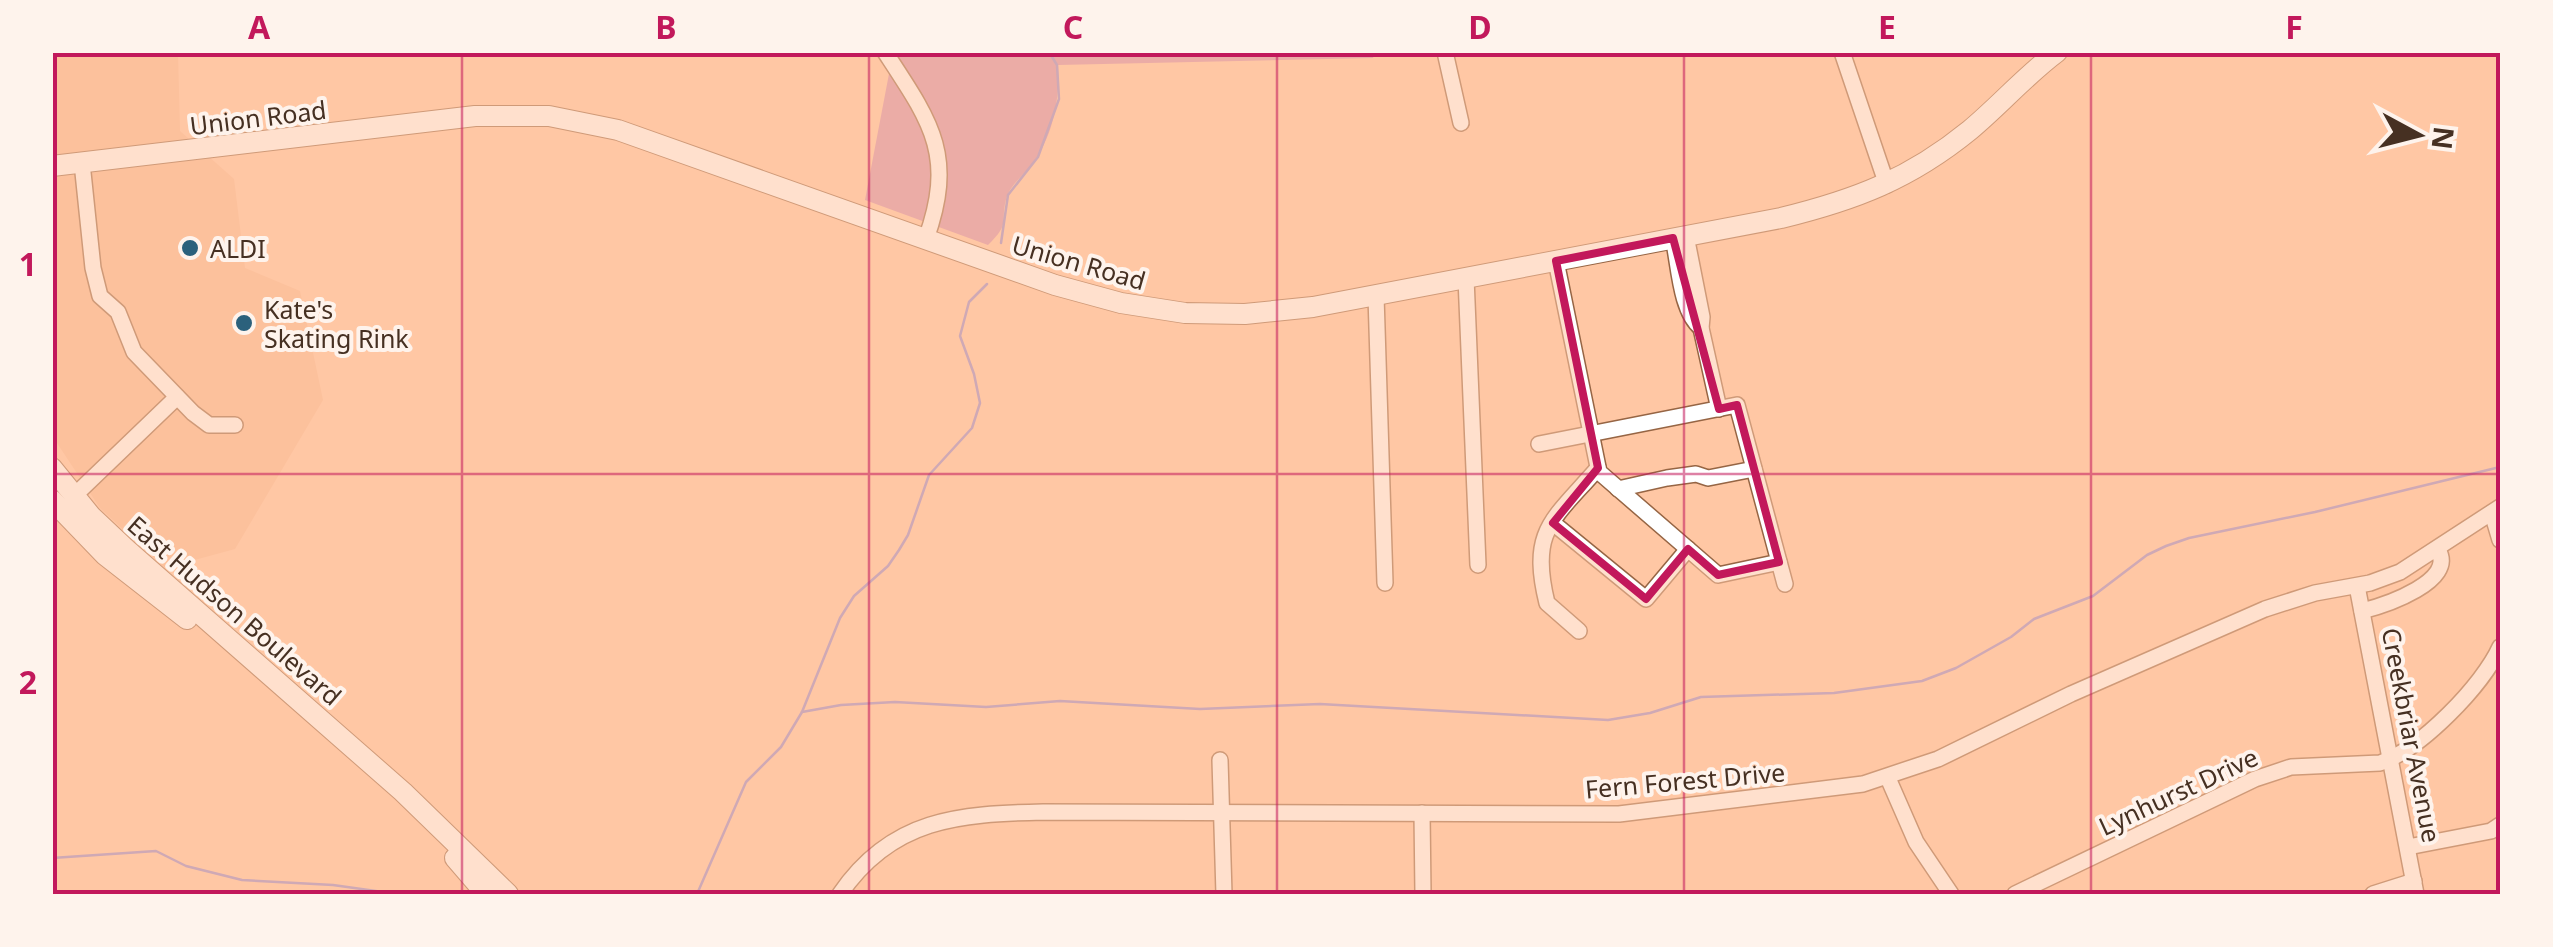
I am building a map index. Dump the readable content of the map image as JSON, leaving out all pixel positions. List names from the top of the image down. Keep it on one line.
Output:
{"streets":{"main road":["Union Road","East Hudson Boulevard"],"street":["Creekbriar Avenue","Fern Forest Drive","Lynhurst Drive"]},"crossings":[["Creekbriar Avenue","Fern Forest Drive"],["Creekbriar Avenue","Lynhurst Drive"]],"places":["ALDI","Kate's Skating Rink"],"north":"right","grid":{"columns":["A","B","C","D","E","F"],"rows":["1","2"]}}
